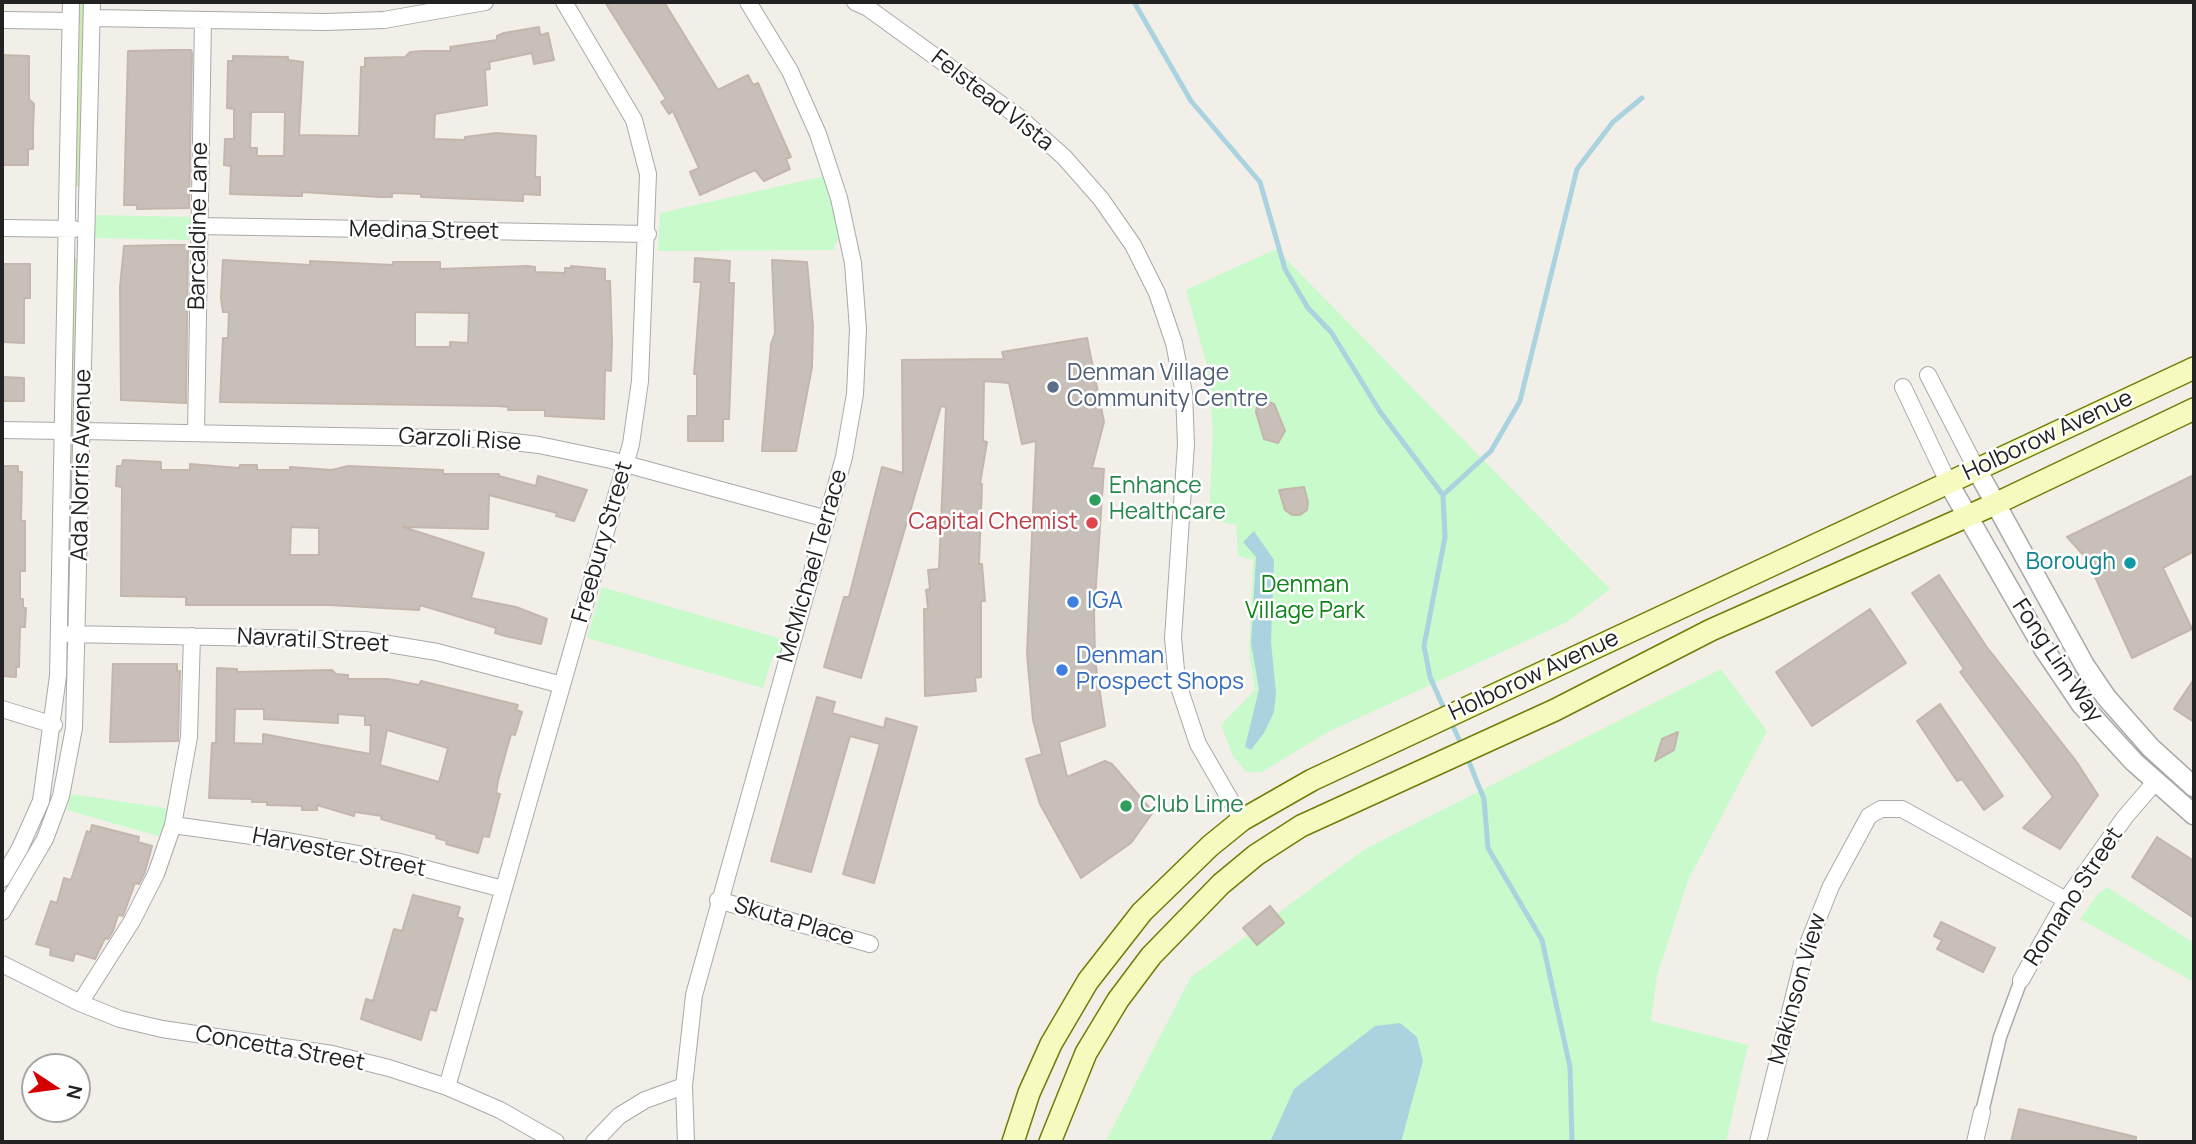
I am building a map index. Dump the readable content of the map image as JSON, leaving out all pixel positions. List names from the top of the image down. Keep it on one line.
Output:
{"streets":{"main road":["Felstead Vista","Holborow Avenue"],"street":["Barcaldine Lane","Medina Street","Garzoli Rise","Ada Norris Avenue","Freebury Street","McMichael Terrace","Navratil Street","Fong Lim Way","Harvester Street","Romano Street","Skuta Place","Makinson View","Concetta Street"]},"crossings":[["Felstead Vista","Holborow Avenue"],["Barcaldine Lane","Medina Street"],["Barcaldine Lane","Garzoli Rise"],["Medina Street","Freebury Street"],["Holborow Avenue","Fong Lim Way"],["Garzoli Rise","Ada Norris Avenue"],["Garzoli Rise","Freebury Street"],["Garzoli Rise","McMichael Terrace"],["Ada Norris Avenue","Navratil Street"],["Freebury Street","Navratil Street"],["Freebury Street","Harvester Street"],["Freebury Street","Concetta Street"],["McMichael Terrace","Skuta Place"],["Fong Lim Way","Romano Street"],["Romano Street","Makinson View"]],"parks":["Denman Village Park"],"places":["Denman Village Community Centre","Enhance Healthcare","Capital Chemist","Borough","IGA","Denman Prospect Shops","Club Lime"],"north":"right"}
